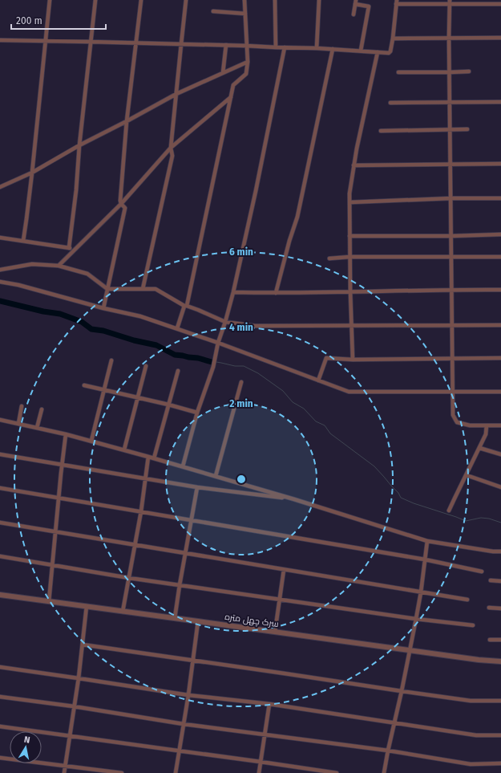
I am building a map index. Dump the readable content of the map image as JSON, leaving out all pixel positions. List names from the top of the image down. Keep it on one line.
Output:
{"streets":{"street":["سرک چهل متره"]},"scale_bar":"200 m","north":"top","rings":["6 min","4 min","2 min"]}
